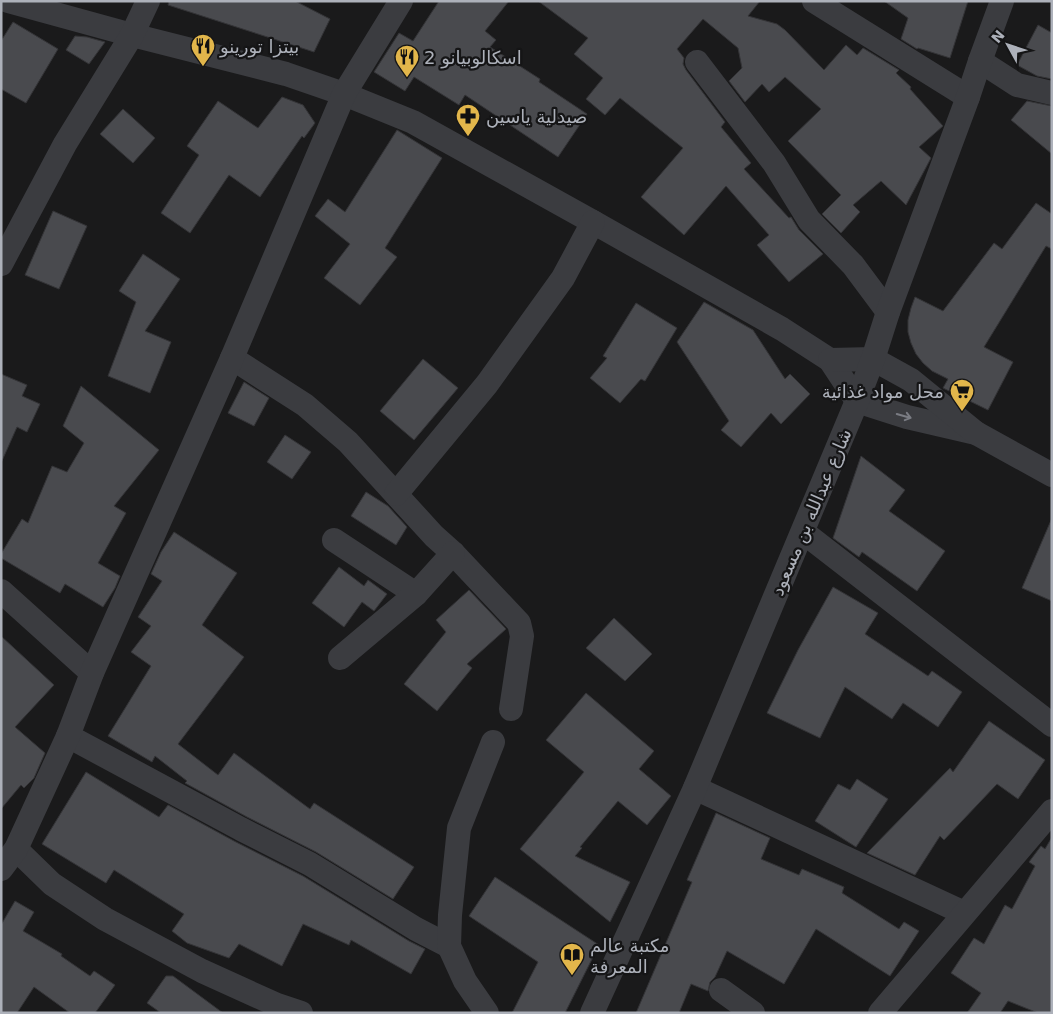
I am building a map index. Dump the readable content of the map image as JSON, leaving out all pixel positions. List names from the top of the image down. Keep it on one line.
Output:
{"streets":{"street":["شارع عبدالله بن مسعود"]},"places":{"restaurant":["بيتزا تورينو","اسكالوبيانو 2"],"pharmacy":["صيدلية ياسين"],"supermarket":["محل مواد غذائية"],"library":["مكتبة عالم المعرفة"]},"north":"top left"}
